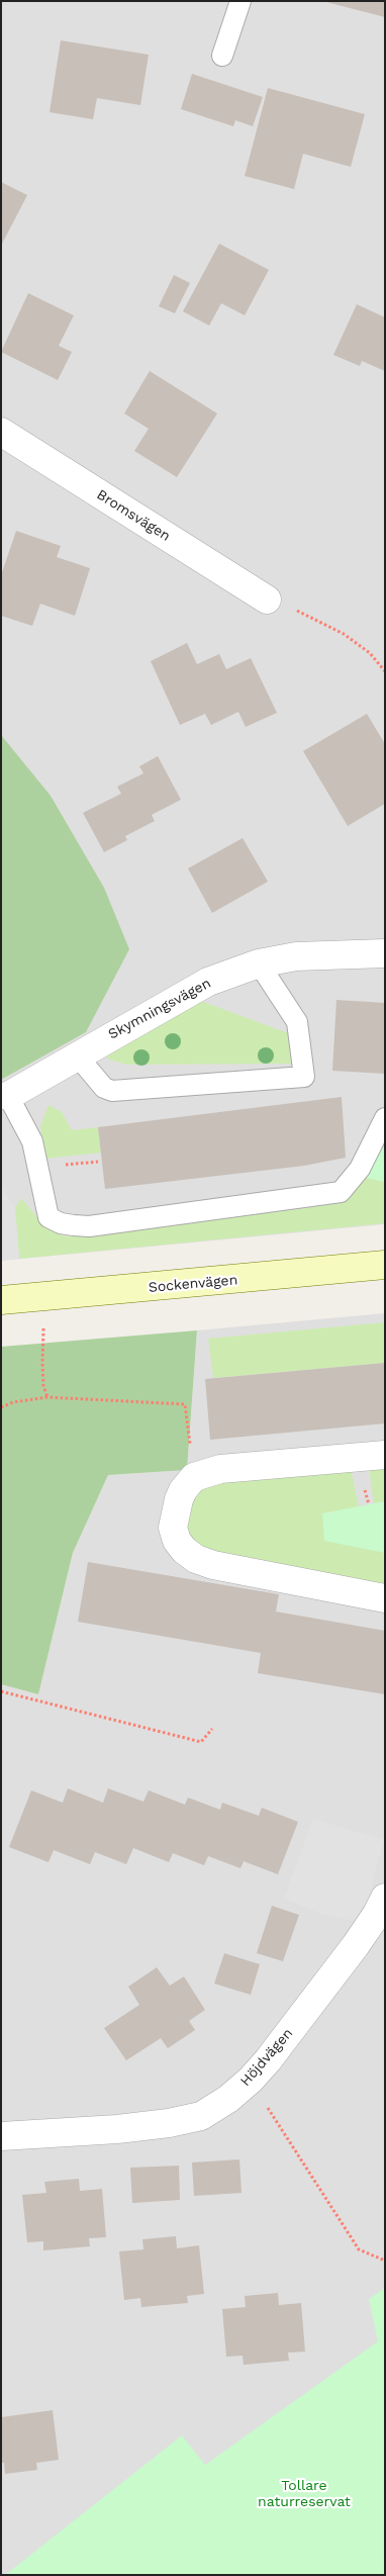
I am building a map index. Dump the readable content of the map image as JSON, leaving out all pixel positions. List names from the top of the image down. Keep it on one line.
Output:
{"streets":{"street":["Bromsvägen","Skymningsvägen","Sockenvägen","Höjdvägen"]},"parks":["Tollare naturreservat"]}
